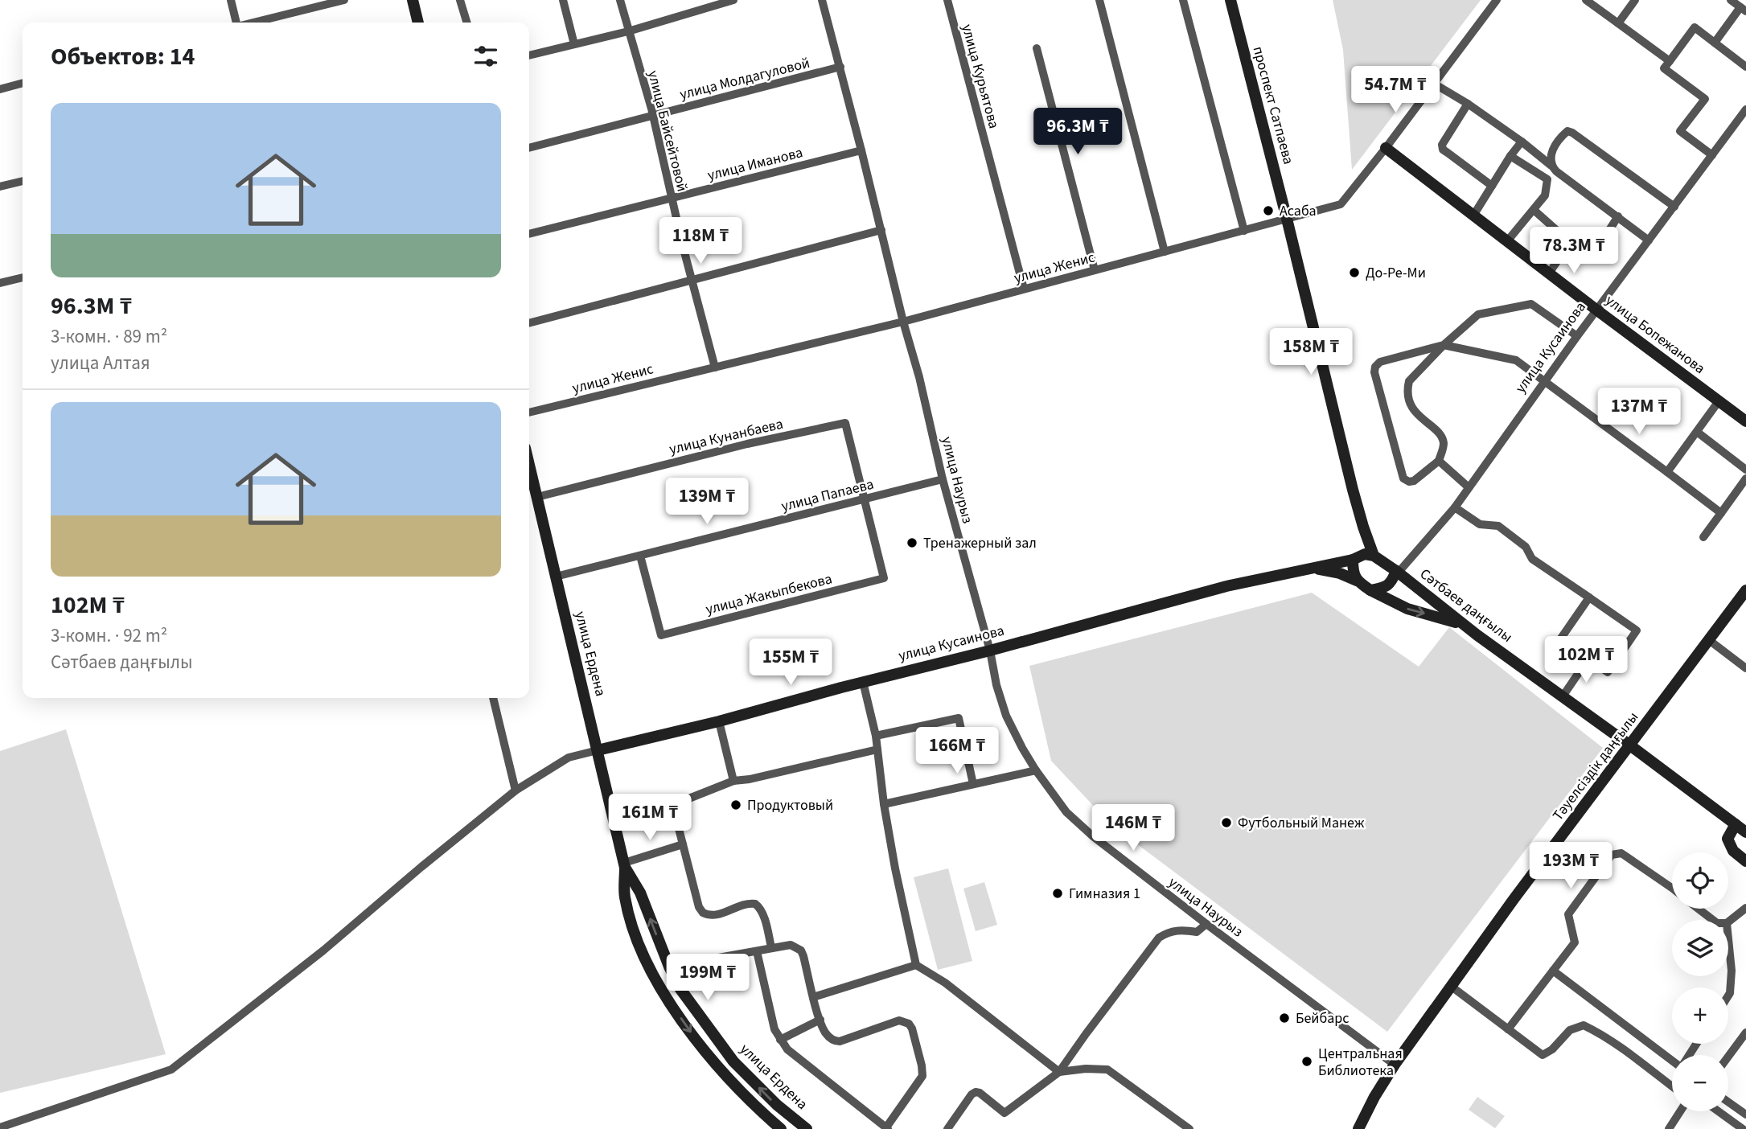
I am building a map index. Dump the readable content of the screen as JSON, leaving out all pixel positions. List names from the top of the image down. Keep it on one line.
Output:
{"streets":{"street":["улица Курьятова","улица Молдагуловой","проспект Сатпаева","улица Байсейтовой","улица Иманова","улица Женис","улица Бопежанова","улица Кусаинова","улица Кунанбаева","улица Наурыз","улица Папаева","улица Жакыпбекова","Сәтбаев даңғылы","улица Ердена","Тәуелсіздік даңғылы"]},"crossings":[["улица Курьятова","улица Женис"],["улица Молдагуловой","улица Байсейтовой"],["улица Молдагуловой","улица Наурыз"],["проспект Сатпаева","улица Женис"],["улица Байсейтовой","улица Иманова"],["улица Байсейтовой","улица Женис"],["улица Иманова","улица Наурыз"],["улица Женис","улица Бопежанова"],["улица Женис","улица Наурыз"],["улица Бопежанова","улица Кусаинова"],["улица Кусаинова","улица Наурыз"],["улица Кусаинова","Сәтбаев даңғылы"],["улица Кусаинова","улица Ердена"],["улица Кунанбаева","улица Папаева"],["улица Кунанбаева","улица Жакыпбекова"],["улица Кунанбаева","улица Ердена"],["улица Наурыз","улица Папаева"],["улица Наурыз","Тәуелсіздік даңғылы"],["улица Папаева","улица Жакыпбекова"],["улица Папаева","улица Ердена"],["Сәтбаев даңғылы","Тәуелсіздік даңғылы"]],"places":["Асаба","До-Ре-Ми","Тренажерный зал","Продуктовый","Футбольный Манеж","Гимназия 1","Бейбарс","Центральная Библиотека"],"page":{"heading":"Объектов: 14","price":["54.7M ₸","96.3M ₸","118M ₸","78.3M ₸","158M ₸","137M ₸","139M ₸","102M ₸","155M ₸","166M ₸","161M ₸","146M ₸","193M ₸","199M ₸"],"list":[{"name":"96.3M ₸","note":"3-комн. · 89 m² · улица Алтая"},{"name":"102M ₸","note":"3-комн. · 92 m² · Сәтбаев даңғылы"}],"map_buttons":["+","−"]}}
